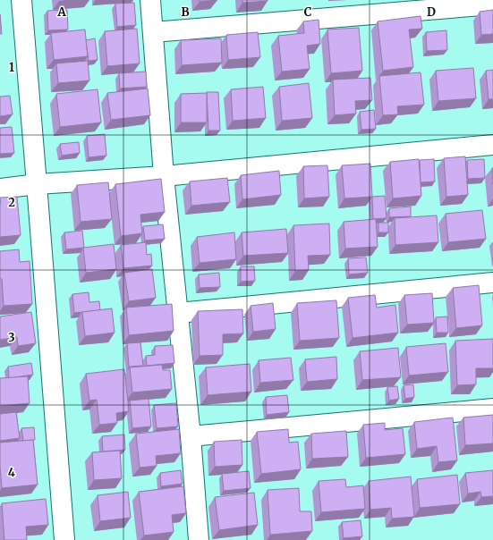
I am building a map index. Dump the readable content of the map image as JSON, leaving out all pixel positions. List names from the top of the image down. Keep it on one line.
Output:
{"grid":{"columns":["A","B","C","D"],"rows":["1","2","3","4"]}}
